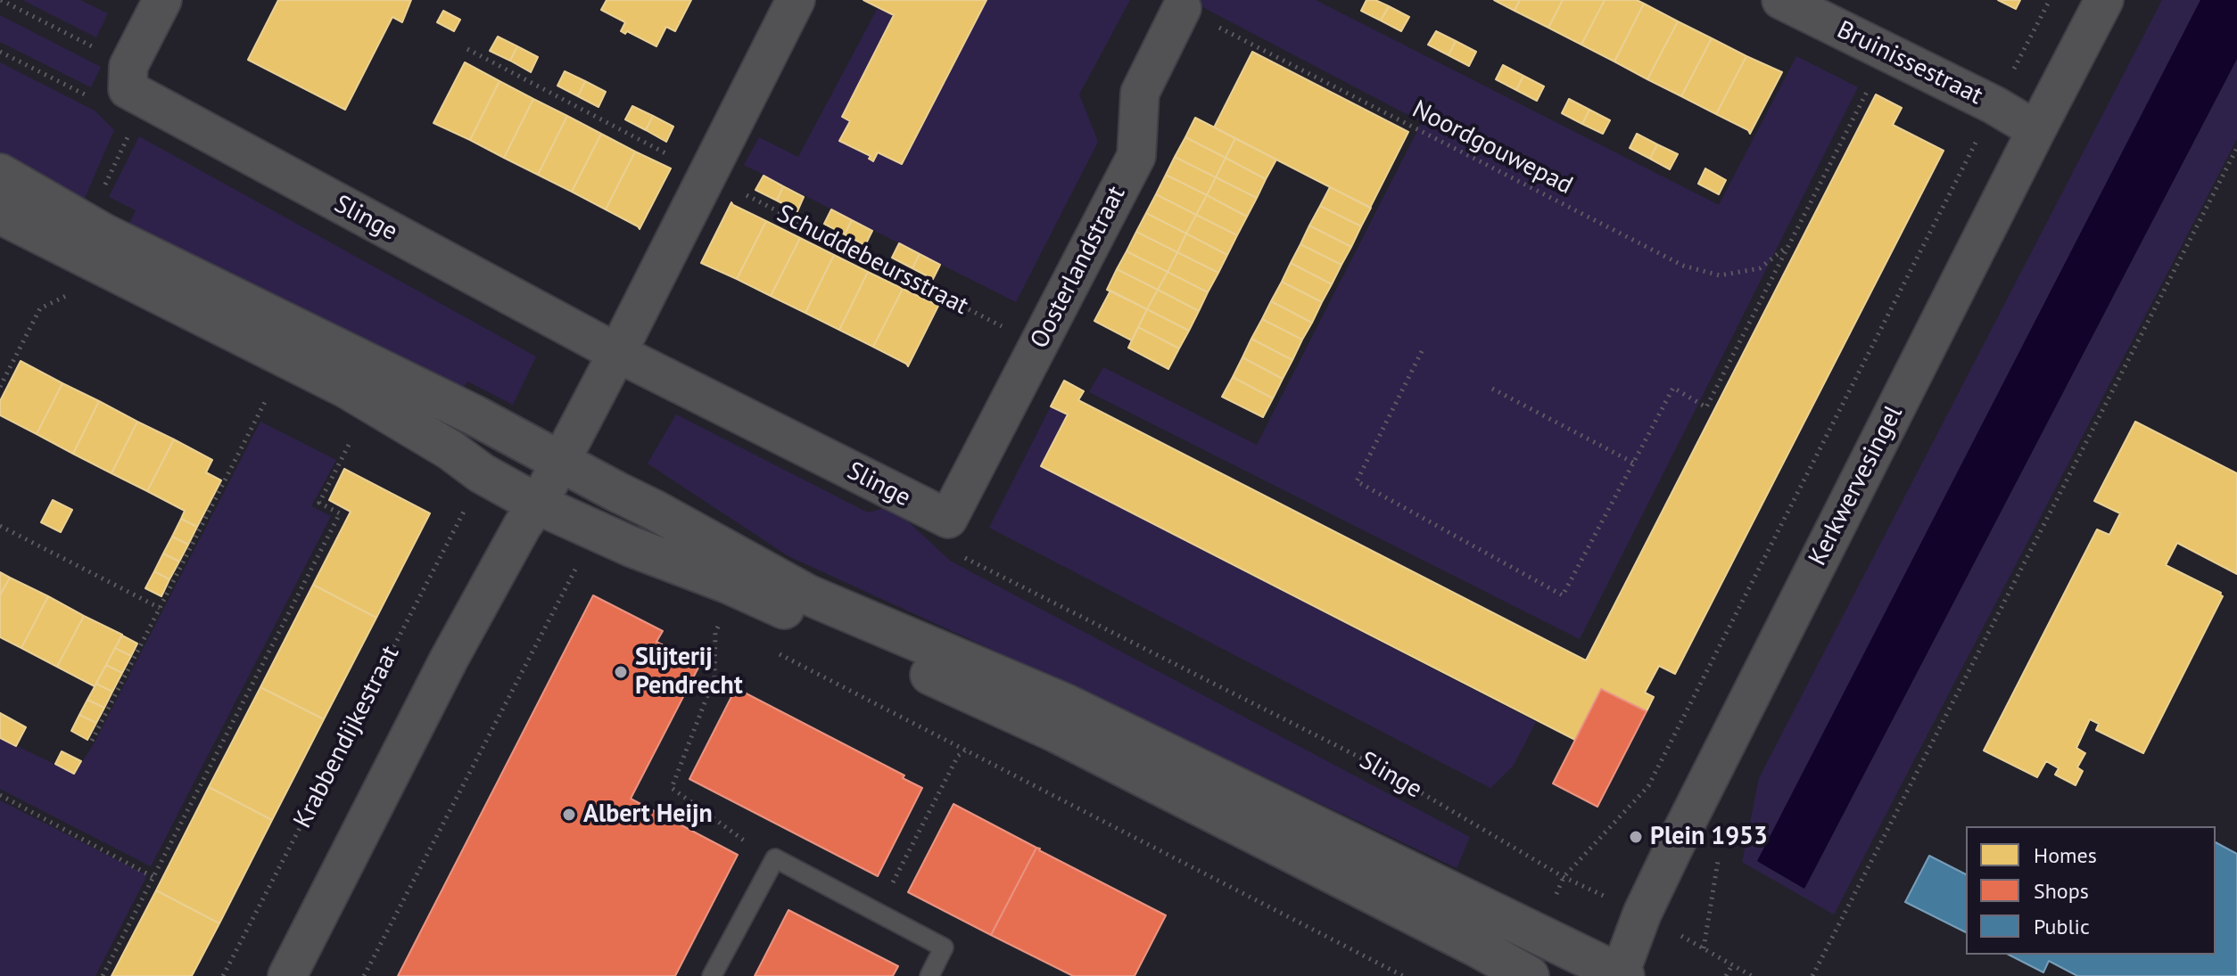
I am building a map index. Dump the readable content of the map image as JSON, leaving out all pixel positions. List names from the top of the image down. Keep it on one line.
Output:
{"streets":{"street":["Bruinissestraat","Slinge","Oosterlandstraat","Kerkwervesingel"],"path":["Noordgouwepad","Schuddebeursstraat","Krabbendijkestraat"]},"crossings":[["Bruinissestraat","Kerkwervesingel"],["Noordgouwepad","Oosterlandstraat"],["Slinge","Oosterlandstraat"],["Slinge","Kerkwervesingel"],["Schuddebeursstraat","Oosterlandstraat"]],"places":["Slijterij Pendrecht","Albert Heijn","Plein 1953"],"legend":["Homes","Shops","Public"]}
